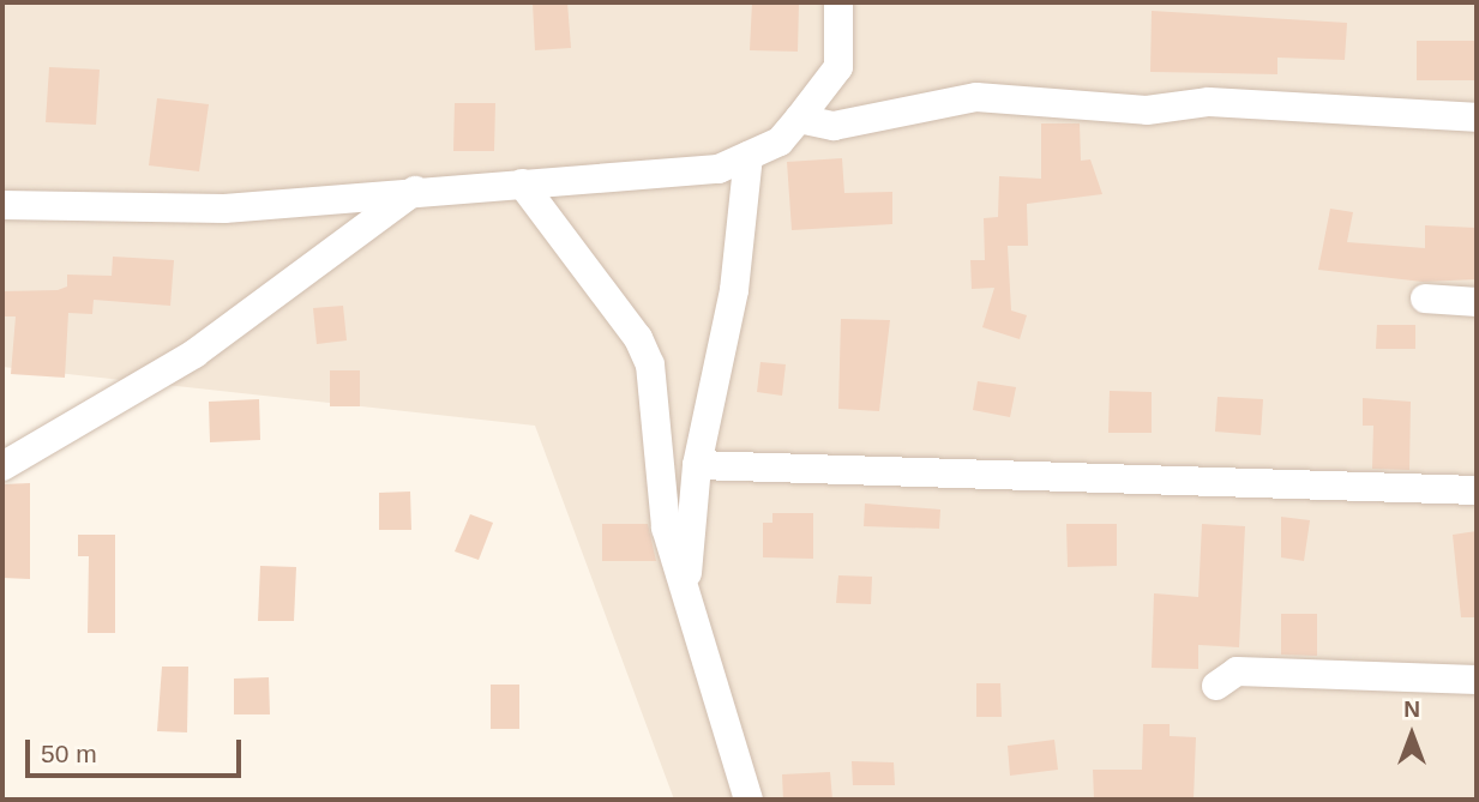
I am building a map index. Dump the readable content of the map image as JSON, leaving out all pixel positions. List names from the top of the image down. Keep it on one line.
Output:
{"scale_bar":"50 m","north":"top"}
